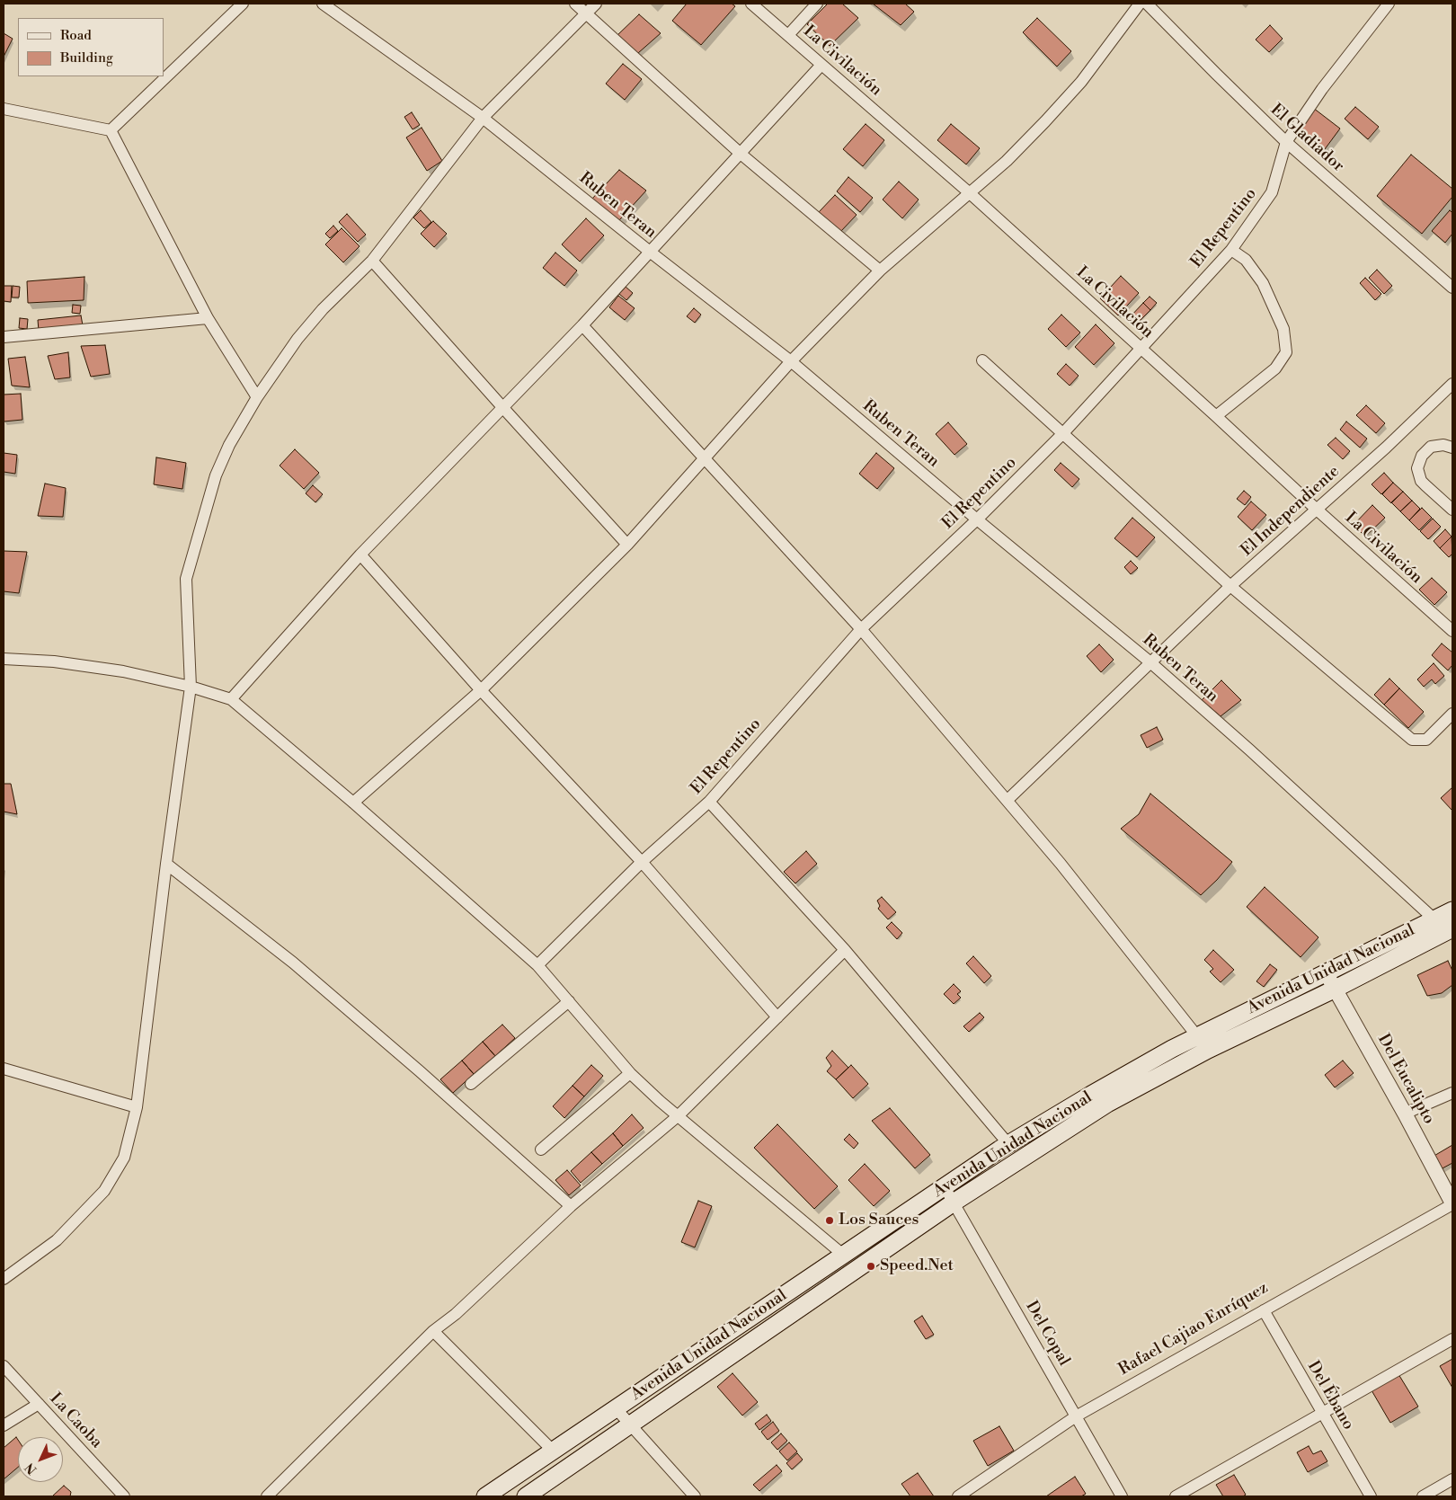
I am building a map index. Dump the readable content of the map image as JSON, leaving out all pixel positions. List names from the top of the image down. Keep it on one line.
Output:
{"streets":{"main road":["Avenida Unidad Nacional"],"street":["La Civilación","El Gladiador","Ruben Teran","El Repentino","El Independiente","Del Eucalipto","Rafael Cajiao Enríquez","Del Copal","Del Ébano","La Caoba"]},"crossings":[["La Civilación","El Repentino"],["La Civilación","El Independiente"],["El Gladiador","El Repentino"],["Ruben Teran","El Repentino"],["Ruben Teran","El Independiente"],["Ruben Teran","Avenida Unidad Nacional"],["Avenida Unidad Nacional","Del Eucalipto"],["Avenida Unidad Nacional","Del Copal"],["Del Eucalipto","Rafael Cajiao Enríquez"],["Rafael Cajiao Enríquez","Del Copal"],["Rafael Cajiao Enríquez","Del Ébano"]],"places":["Los Sauces","Speed.Net"],"legend":["Road","Building"],"north":"bottom left"}
